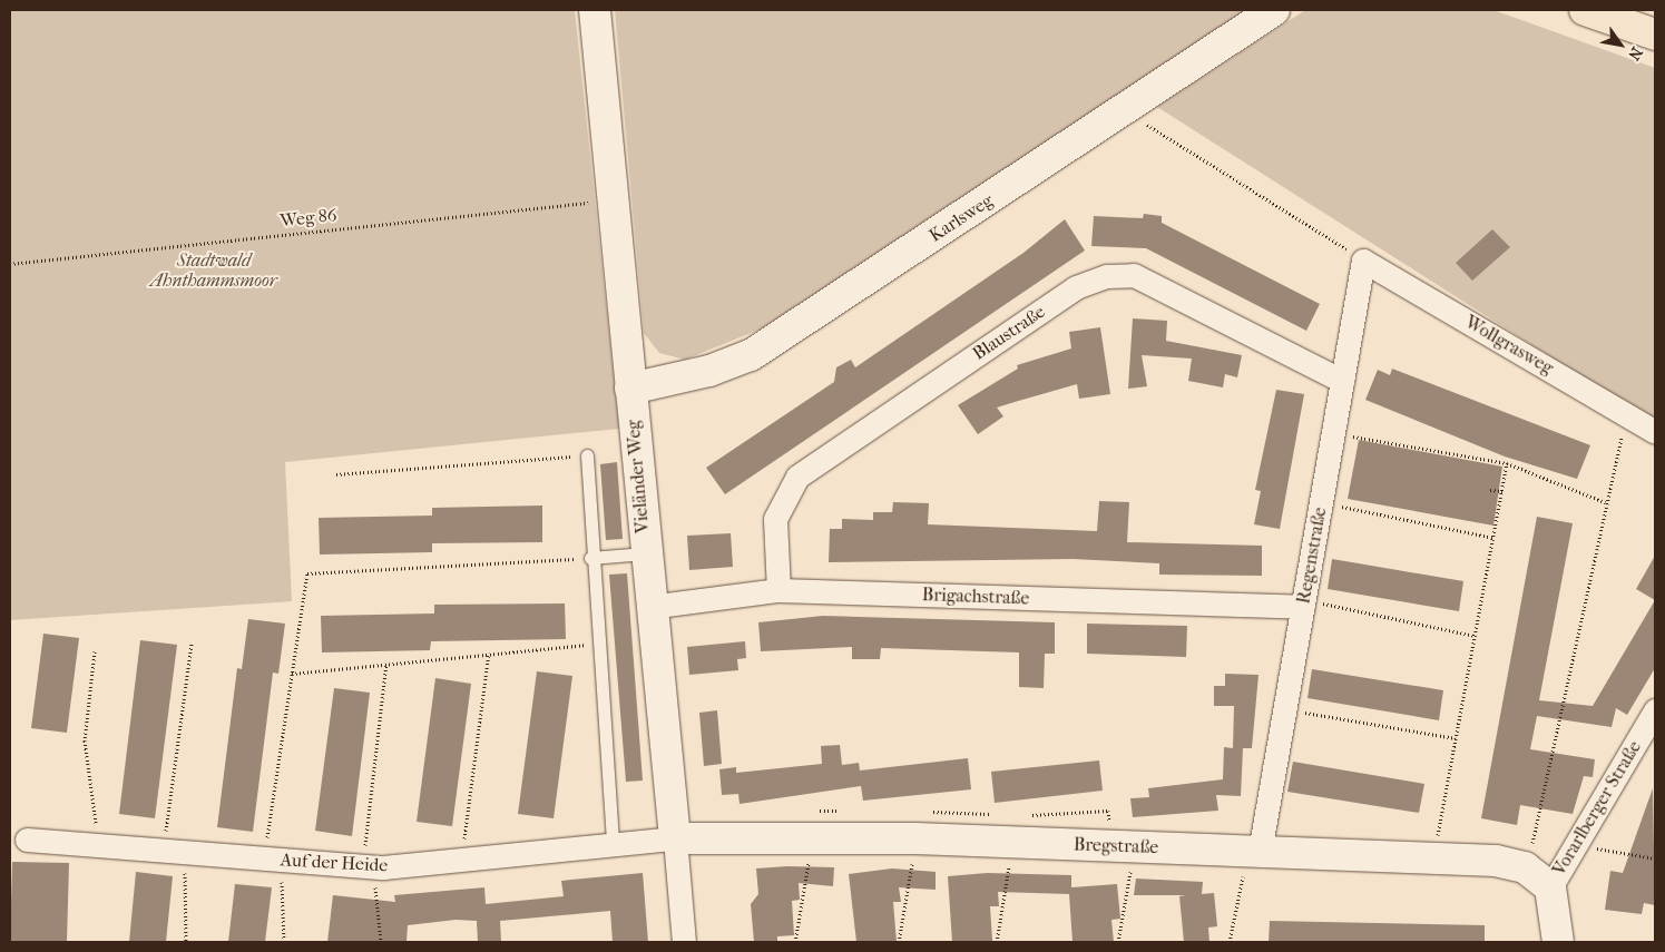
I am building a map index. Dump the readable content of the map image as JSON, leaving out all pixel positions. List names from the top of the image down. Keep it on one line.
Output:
{"streets":{"street":["Karlsweg","Blaustraße","Wollgrasweg","Vieländer Weg","Regenstraße","Brigachstraße","Vorarlberger Straße","Bregstraße","Auf der Heide"],"path":["Weg 86"]},"crossings":[["Weg 86","Vieländer Weg"],["Karlsweg","Vieländer Weg"],["Blaustraße","Regenstraße"],["Blaustraße","Brigachstraße"],["Wollgrasweg","Regenstraße"],["Vieländer Weg","Brigachstraße"],["Vieländer Weg","Bregstraße"],["Vieländer Weg","Auf der Heide"],["Regenstraße","Brigachstraße"],["Regenstraße","Bregstraße"],["Vorarlberger Straße","Bregstraße"],["Bregstraße","Auf der Heide"]],"parks":["Stadtwald Ahnthammsmoor"],"north":"bottom right"}
